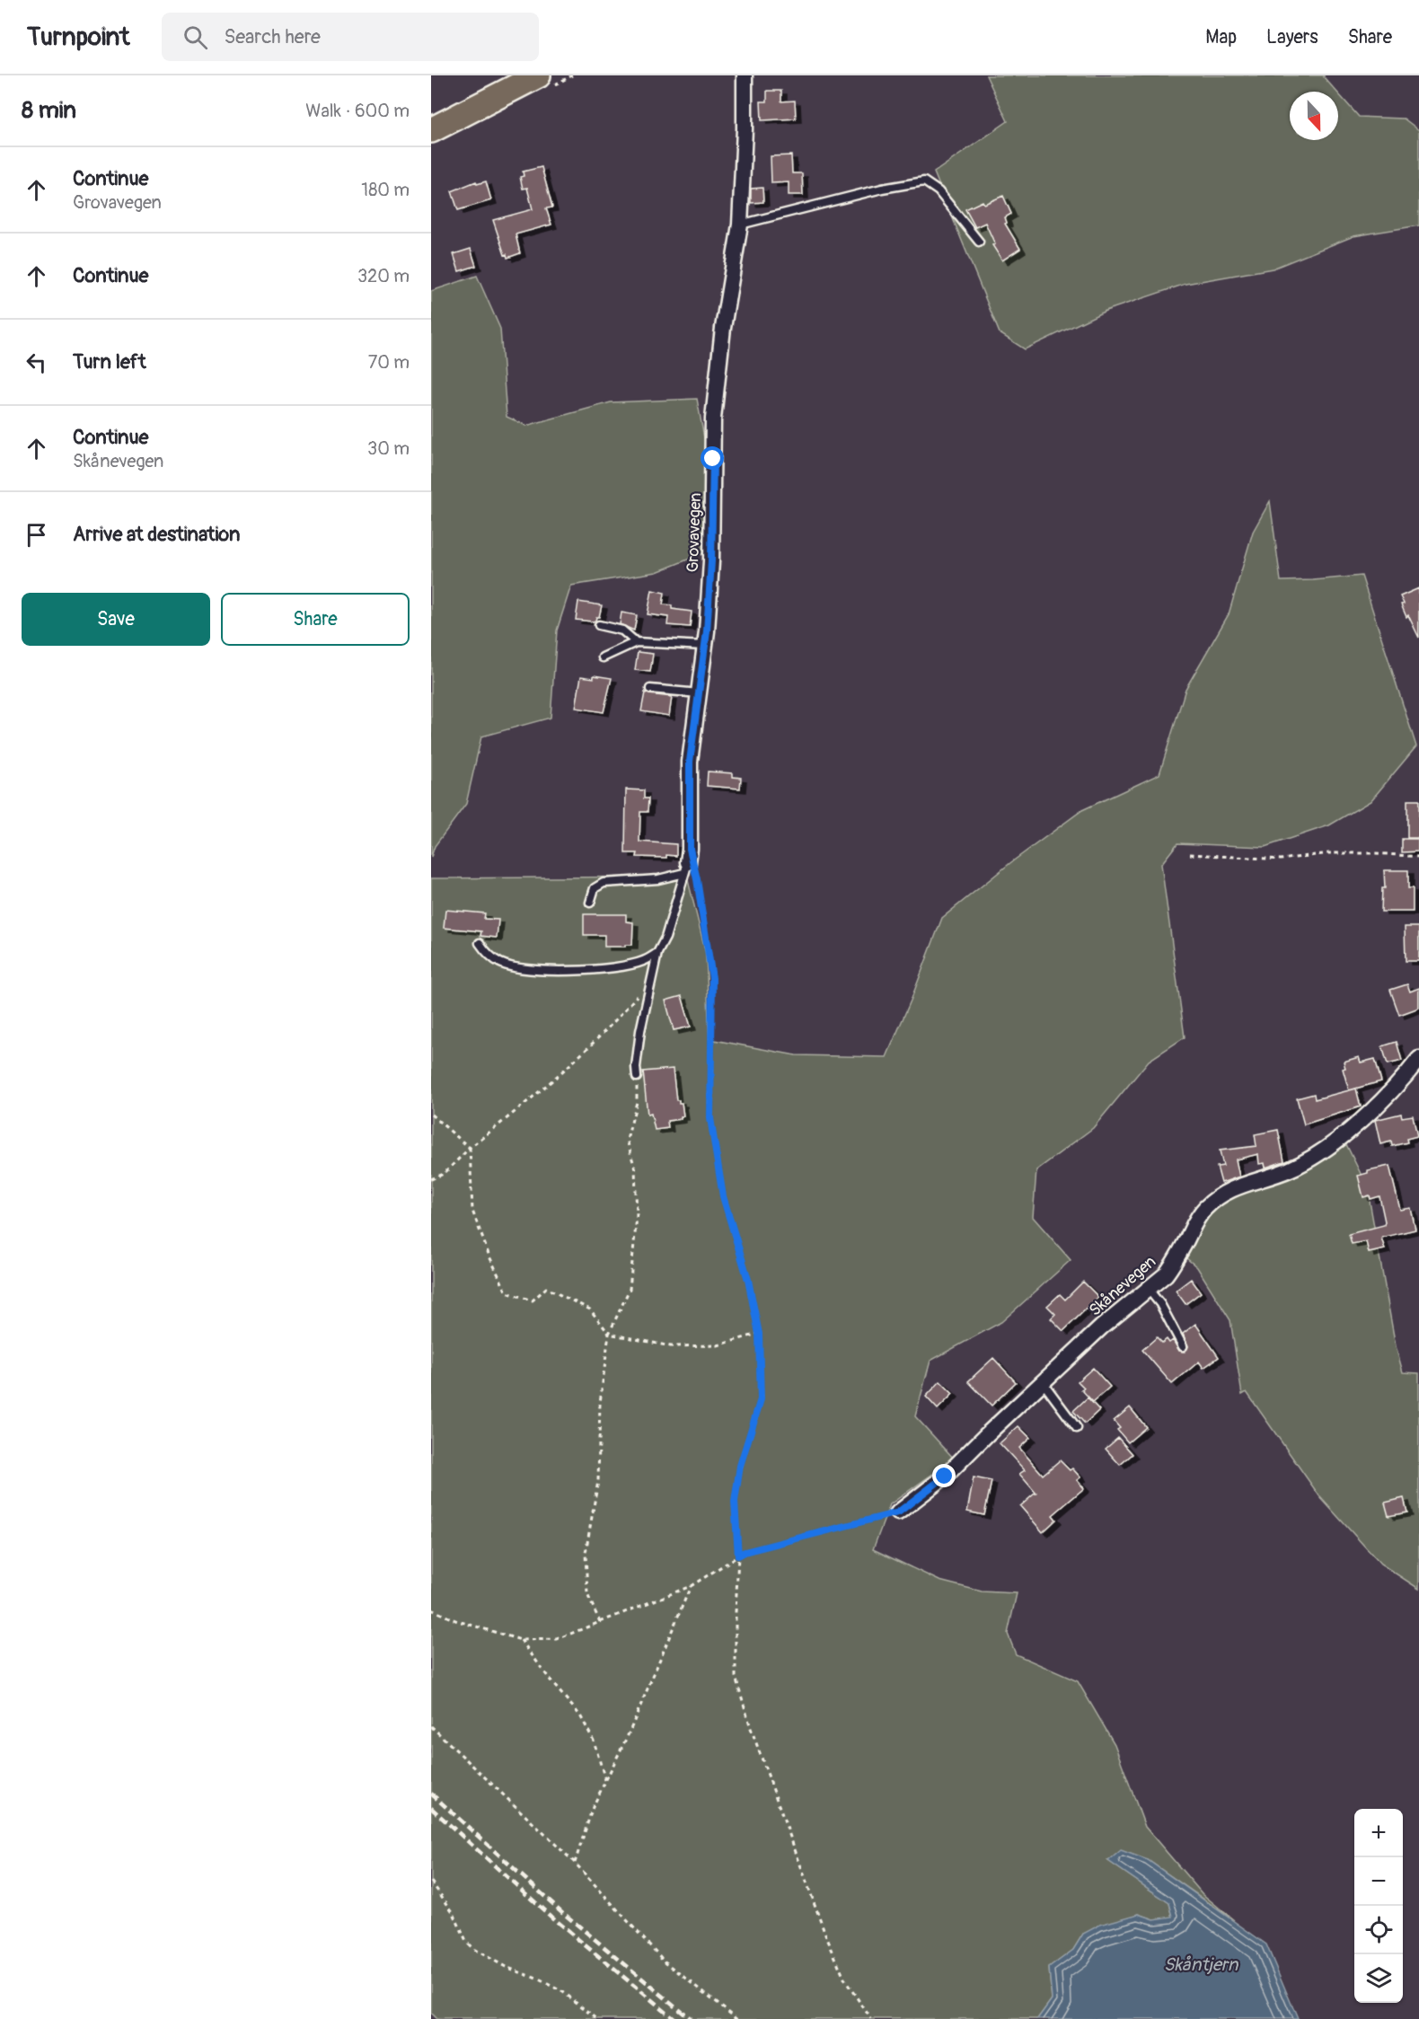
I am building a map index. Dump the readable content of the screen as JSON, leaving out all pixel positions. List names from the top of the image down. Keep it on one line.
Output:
{"streets":{"street":["Grovavegen","Skånevegen"]},"water":["Skåntjern"],"north":"bottom","page":{"header":"Turnpoint","search":"Search here","nav":["Map","Layers","Share"],"heading":["8 min","Walk · 600 m"],"list":[["Continue","Grovavegen","180 m"],["Continue","320 m"],["Turn left","70 m"],["Continue","Skånevegen","30 m"],"Arrive at destination"],"buttons":["Save","Share"],"map_buttons":["+","−"]}}
